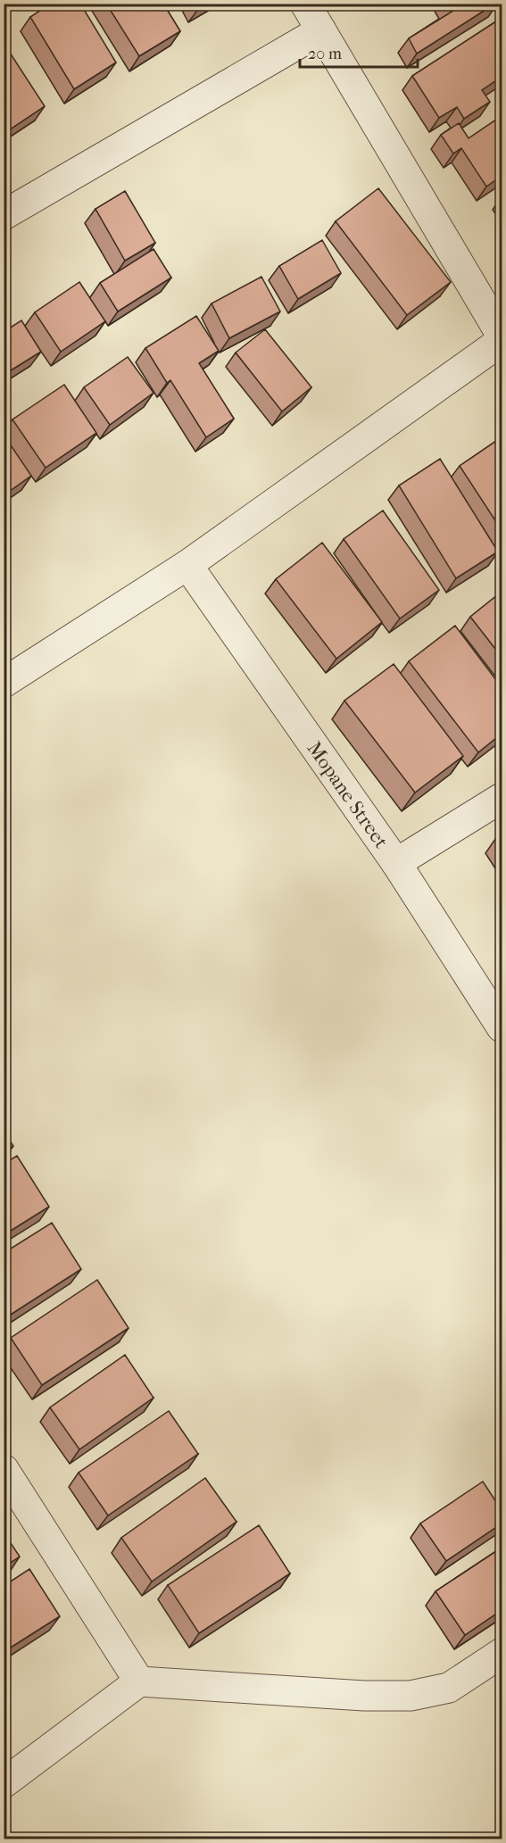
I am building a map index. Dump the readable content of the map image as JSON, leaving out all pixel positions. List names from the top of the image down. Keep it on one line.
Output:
{"streets":{"street":["Mopane Street"]},"scale_bar":"20 m"}
